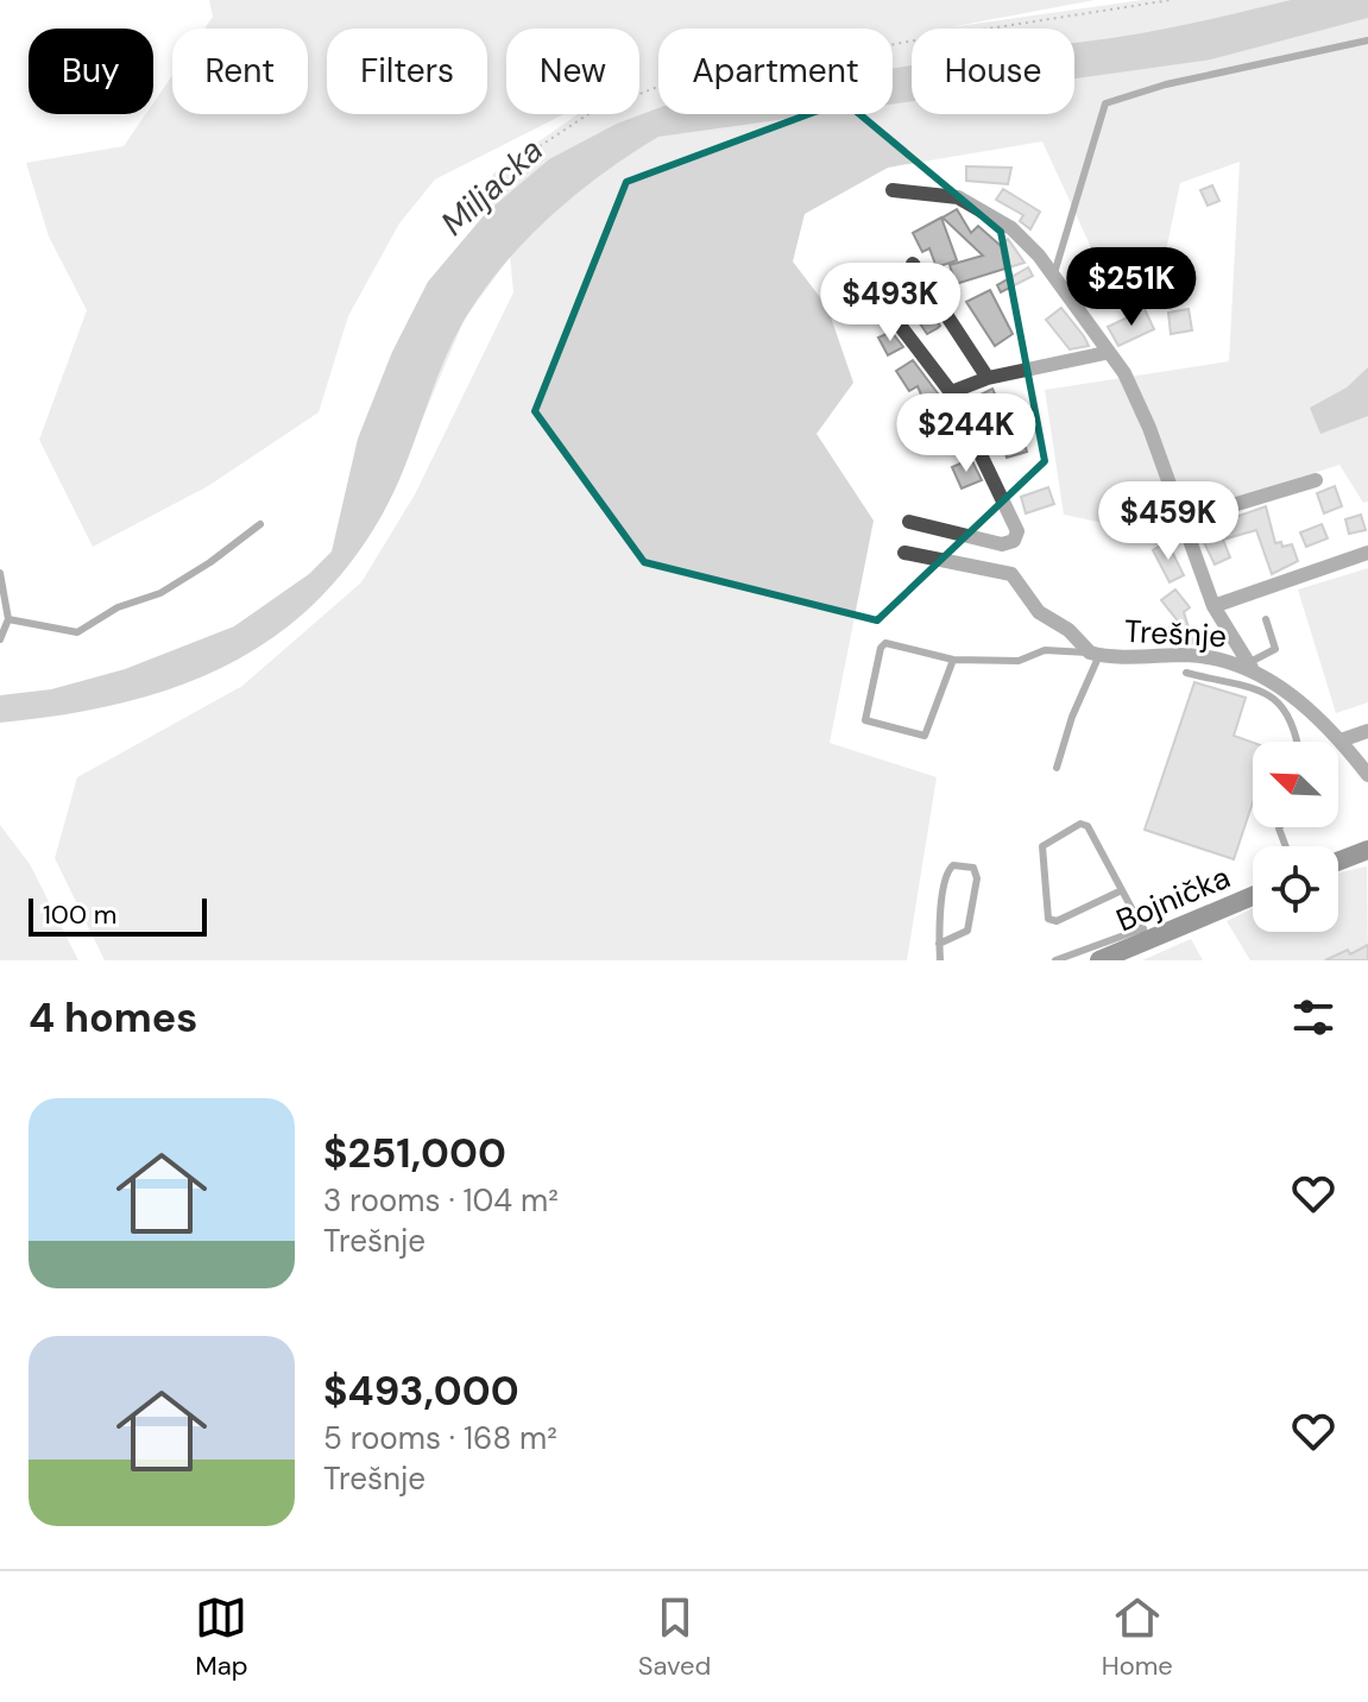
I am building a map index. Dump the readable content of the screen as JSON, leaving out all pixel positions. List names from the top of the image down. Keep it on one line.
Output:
{"streets":{"main road":["Bojnička"],"street":["Trešnje"]},"water":["Miljacka"],"scale_bar":"100 m","north":"top left","page":{"chip":["Buy","Rent","Filters","New","Apartment","House"],"price":["$251K","$493K","$244K","$459K"],"scale":"100 m","heading":"4 homes","list":[{"name":"$251,000","note":"3 rooms · 104 m² · Trešnje"},{"name":"$493,000","note":"5 rooms · 168 m² · Trešnje"}],"tabs":["Map","Saved","Home"]}}
